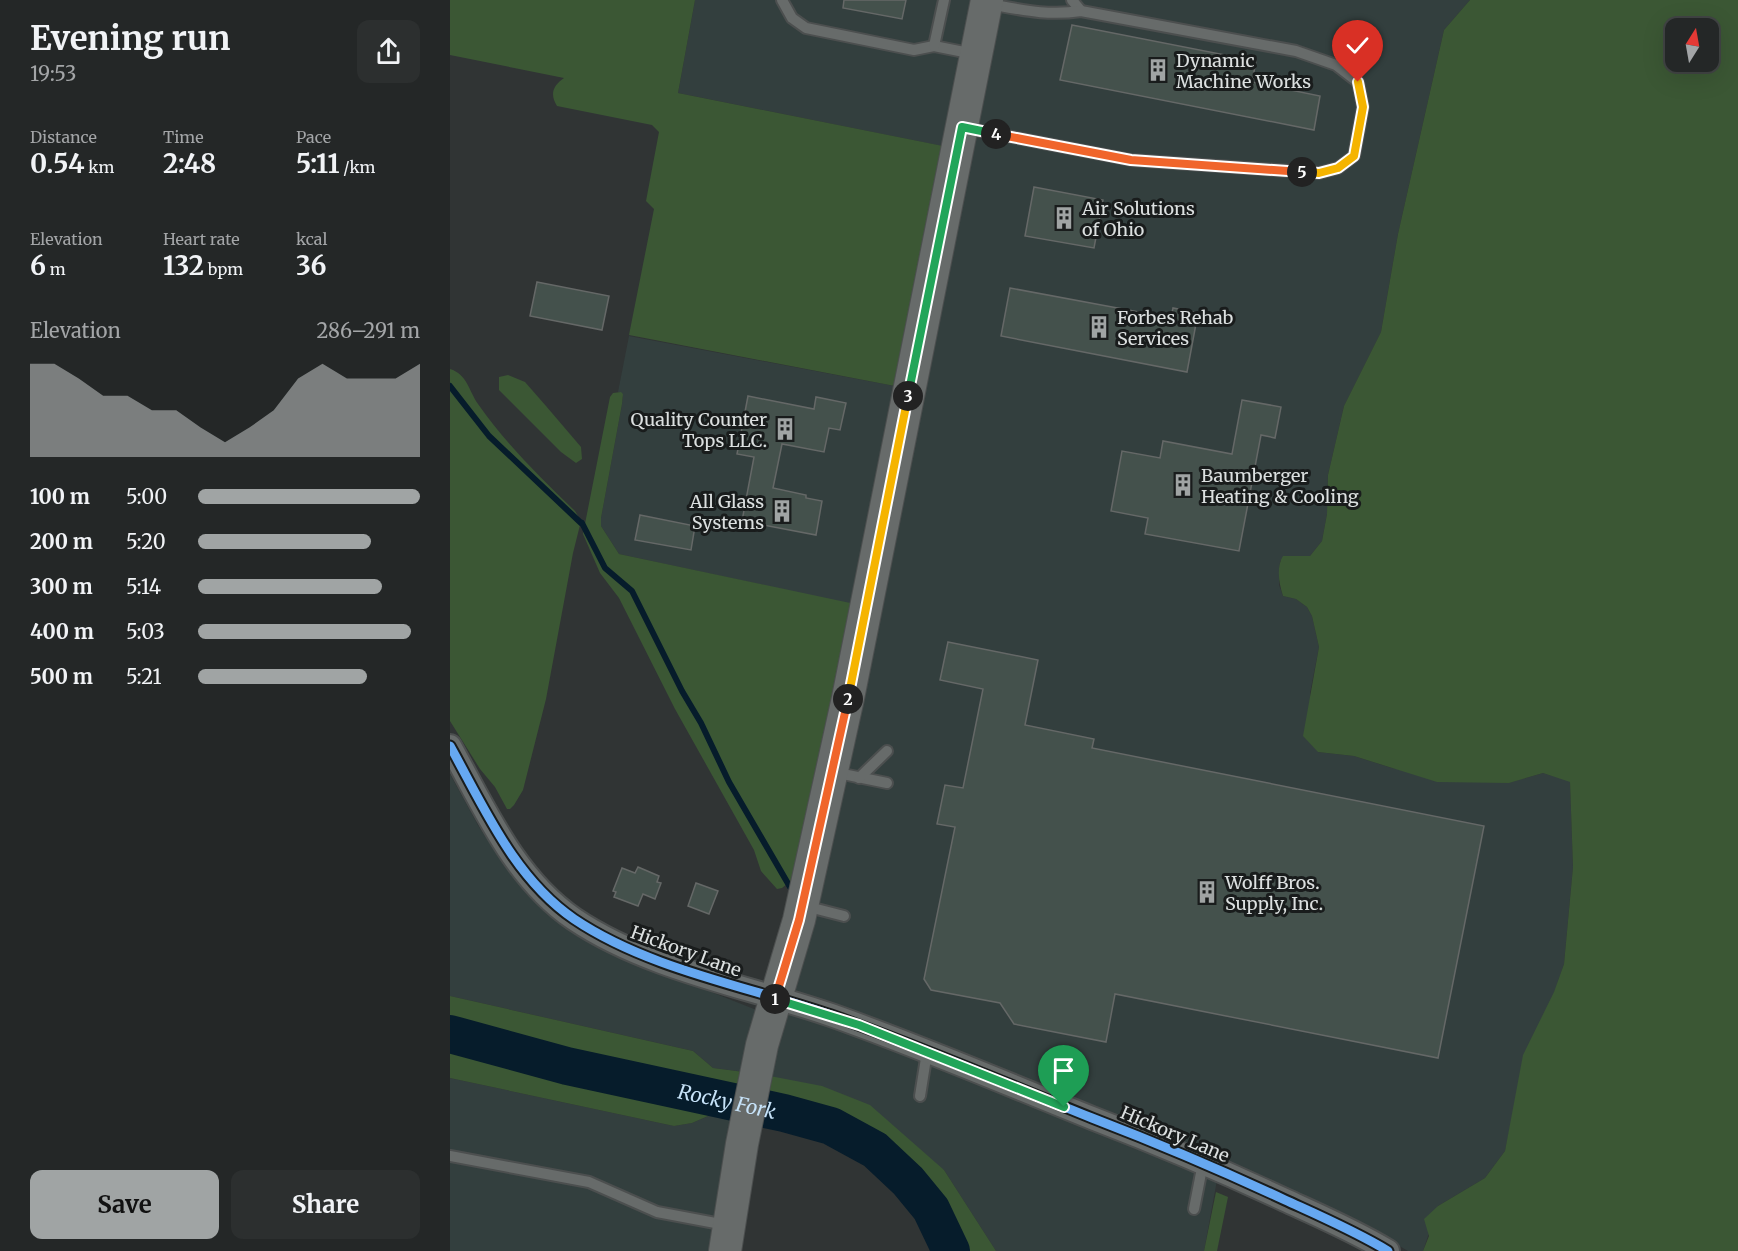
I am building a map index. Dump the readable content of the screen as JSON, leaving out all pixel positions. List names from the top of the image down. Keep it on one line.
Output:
{"streets":{"street":["Hickory Lane"]},"water":["Rocky Fork"],"places":{"building":["Dynamic Machine Works","Air Solutions of Ohio","Forbes Rehab Services","Quality Counter Tops LLC.","Baumberger Heating & Cooling","All Glass Systems","Wolff Bros. Supply, Inc."]},"north":"top","page":{"heading":["Evening run","19:53"],"stats":[["Distance","0.54 km"],["Time","2:48"],["Pace","5:11 /km"],["Elevation","6 m"],["Heart rate","132 bpm"],["kcal","36"]],"pins":["4","5","3","2","1"],"chart":["Elevation","286–291 m"],"list":[{"name":"100 m","note":"5:00"},{"name":"200 m","note":"5:20"},{"name":"300 m","note":"5:14"},{"name":"400 m","note":"5:03"},{"name":"500 m","note":"5:21"}],"buttons":["Save","Share"]}}
